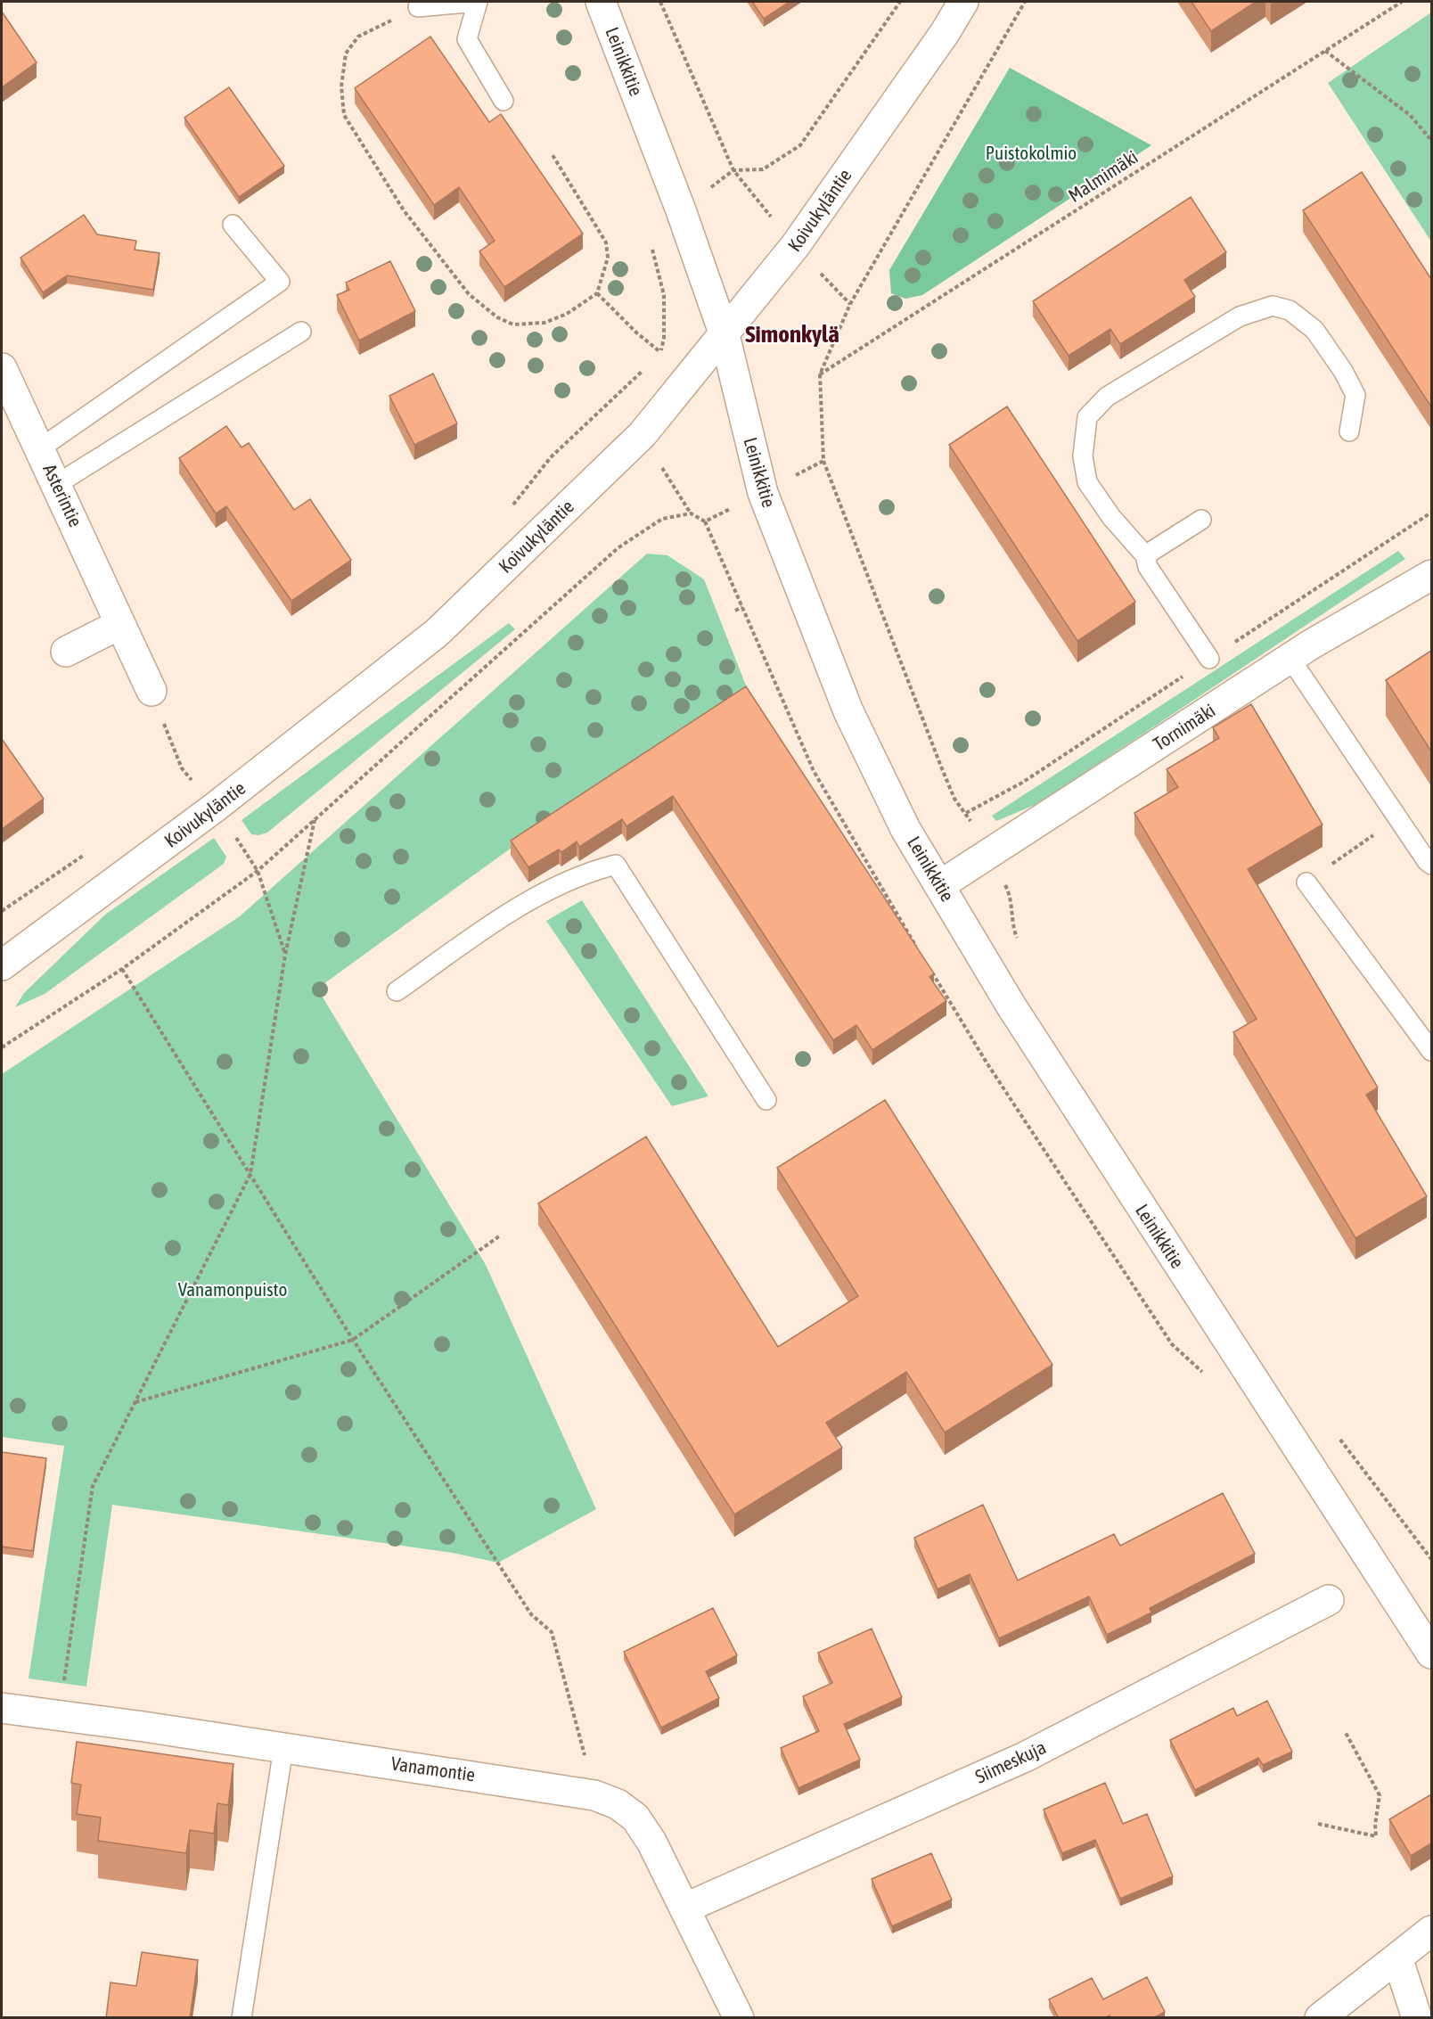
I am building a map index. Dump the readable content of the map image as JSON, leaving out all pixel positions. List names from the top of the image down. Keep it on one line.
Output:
{"streets":{"street":["Leinikkitie","Koivukyläntie","Asterintie","Tornimäki","Siimeskuja","Vanamontie"],"path":["Malmimäki"]},"crossings":[["Leinikkitie","Koivukyläntie"],["Leinikkitie","Tornimäki"],["Siimeskuja","Vanamontie"]],"districts":["Simonkylä"],"parks":["Puistokolmio","Vanamonpuisto"]}
